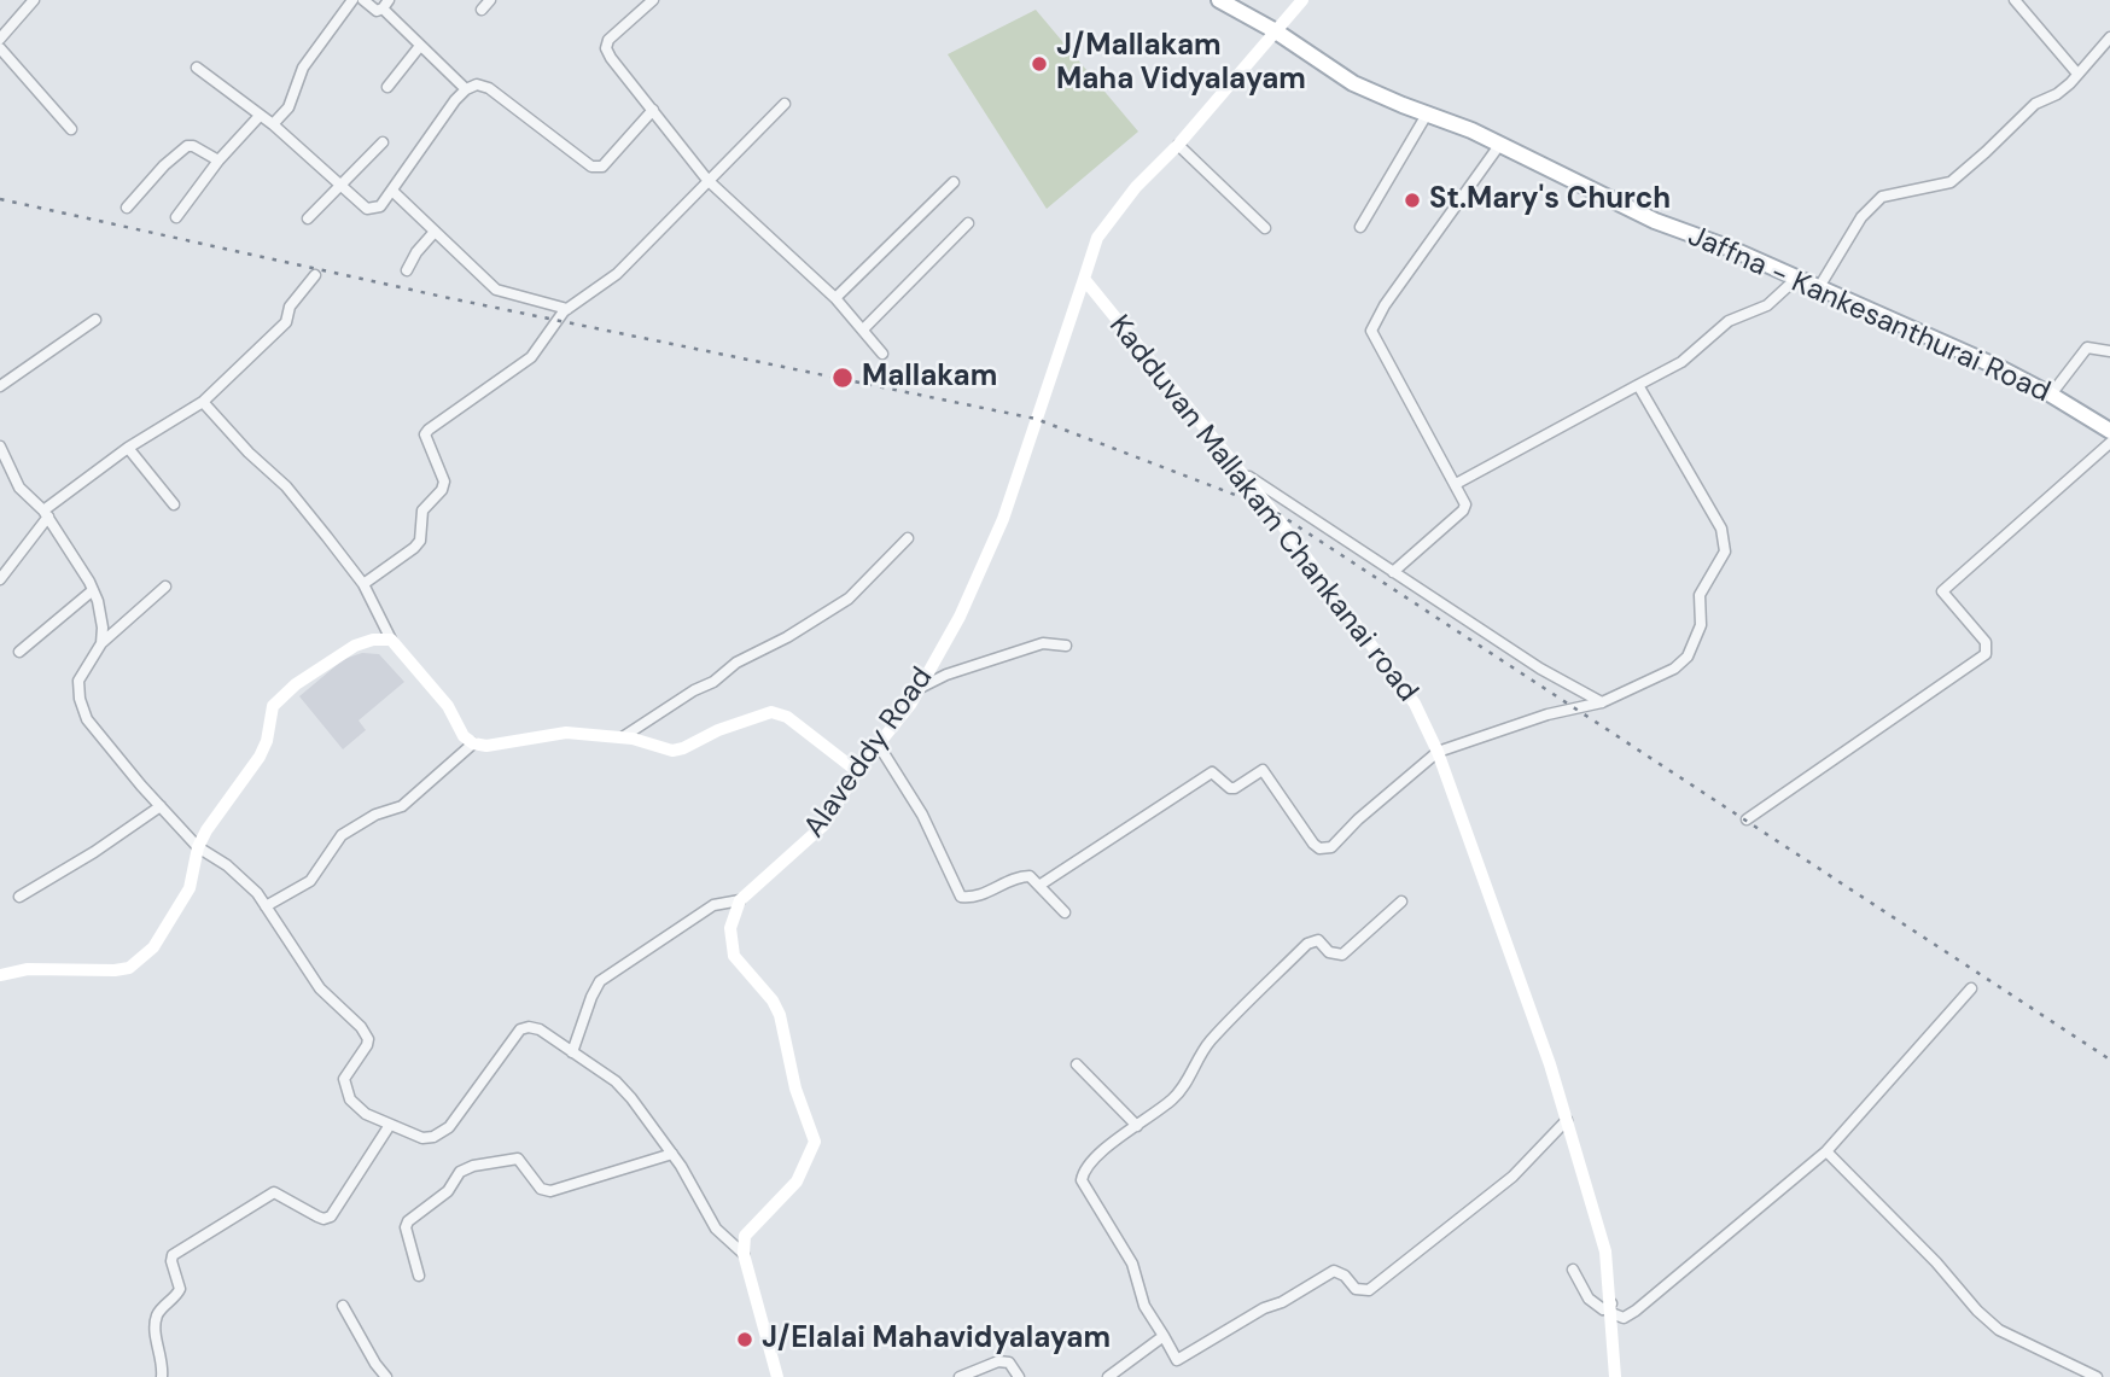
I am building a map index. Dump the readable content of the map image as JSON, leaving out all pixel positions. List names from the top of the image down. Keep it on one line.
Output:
{"streets":{"main road":["Jaffna - Kankesanthurai Road"],"street":["Kadduvan Mallakam Chankanai road","Alaveddy Road"]},"crossings":[["Kadduvan Mallakam Chankanai road","Alaveddy Road"]],"places":["J/Mallakam Maha Vidyalayam","St.Mary's Church","Mallakam","J/Elalai Mahavidyalayam"]}
